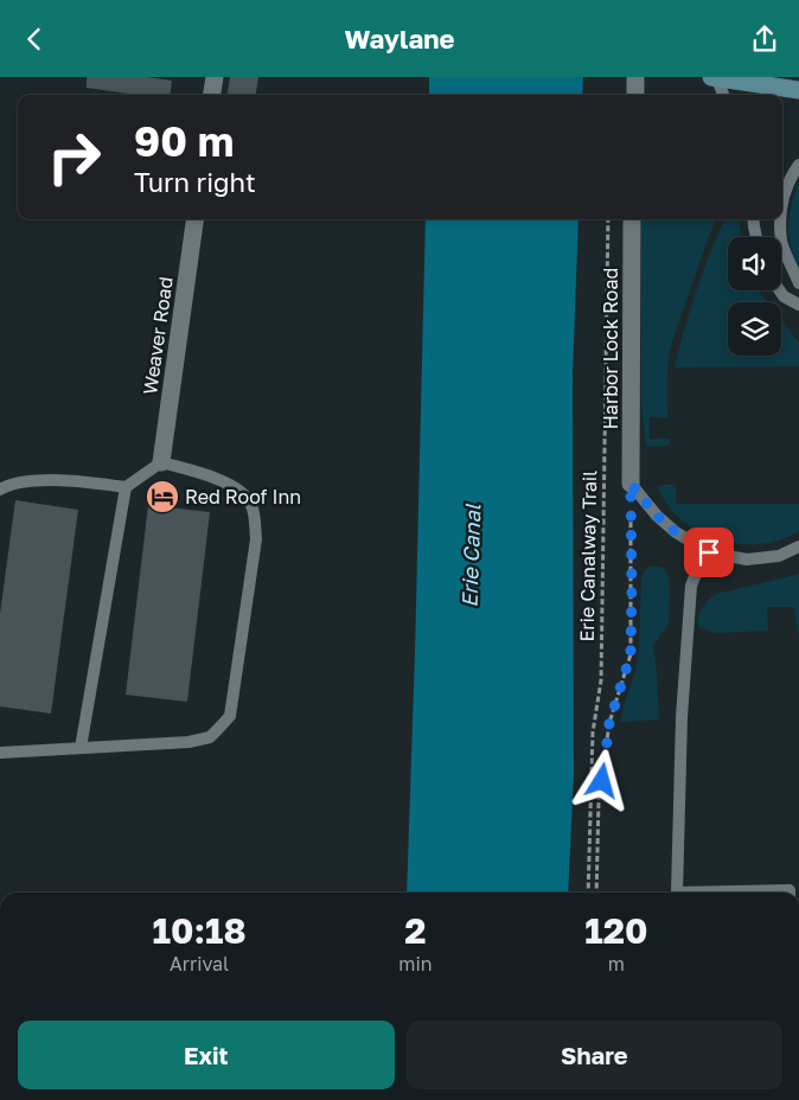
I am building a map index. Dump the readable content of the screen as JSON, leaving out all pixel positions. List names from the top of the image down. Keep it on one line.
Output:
{"streets":{"street":["Weaver Road","Harbor Lock Road"],"path":["Erie Canalway Trail"]},"water":["Erie Canal"],"places":{"hotel":["Red Roof Inn"]},"page":{"header":"Waylane","turn":["90 m","Turn right"],"eta":["10:18","Arrival","2","min","120","m"],"buttons":["Exit","Share"]}}
